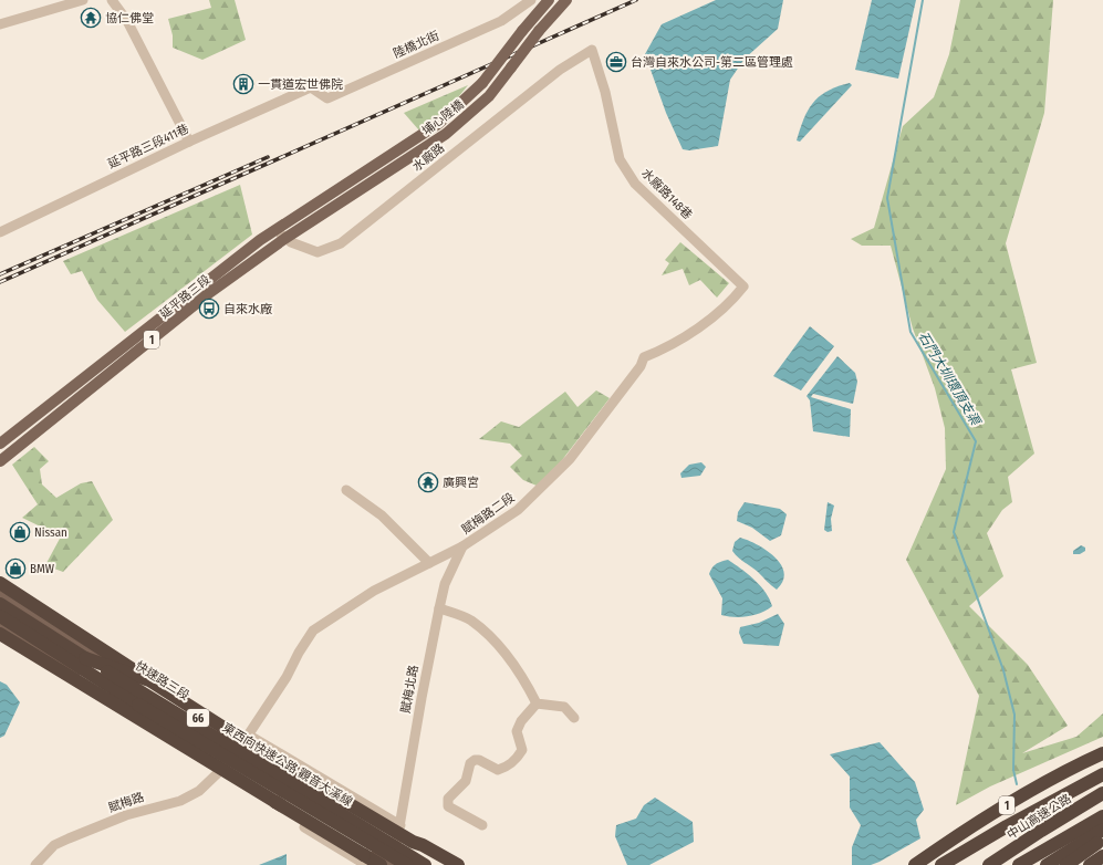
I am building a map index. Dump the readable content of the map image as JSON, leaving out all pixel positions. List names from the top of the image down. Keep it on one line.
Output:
{"streets":{"highway":["1","66","東西向快速公路 觀音大溪線","中山高速公路"],"main road":["埔心陸橋","延平路三段","快速路三段"],"street":["陸橋北街","延平路三段411巷","水廠路","水廠路148巷","賦梅路二段","賦梅北路","賦梅路"]},"crossings":[["陸橋北街","延平路三段411巷"],["埔心陸橋","延平路三段"],["水廠路","水廠路148巷"],["水廠路","延平路三段"],["水廠路148巷","賦梅路二段"],["賦梅路二段","快速路三段"],["賦梅路二段","賦梅北路"],["快速路三段","賦梅北路"],["66","賦梅路"]],"water":["石門大圳環頂支渠"],"places":{"temple":["協仁佛堂","廣興宮"],"office":["台灣自來水公司-第二區管理處"],"building":["一貫道宏世佛院"],"bus stop":["自來水廠"],"shop":["Nissan","BMW"]}}
